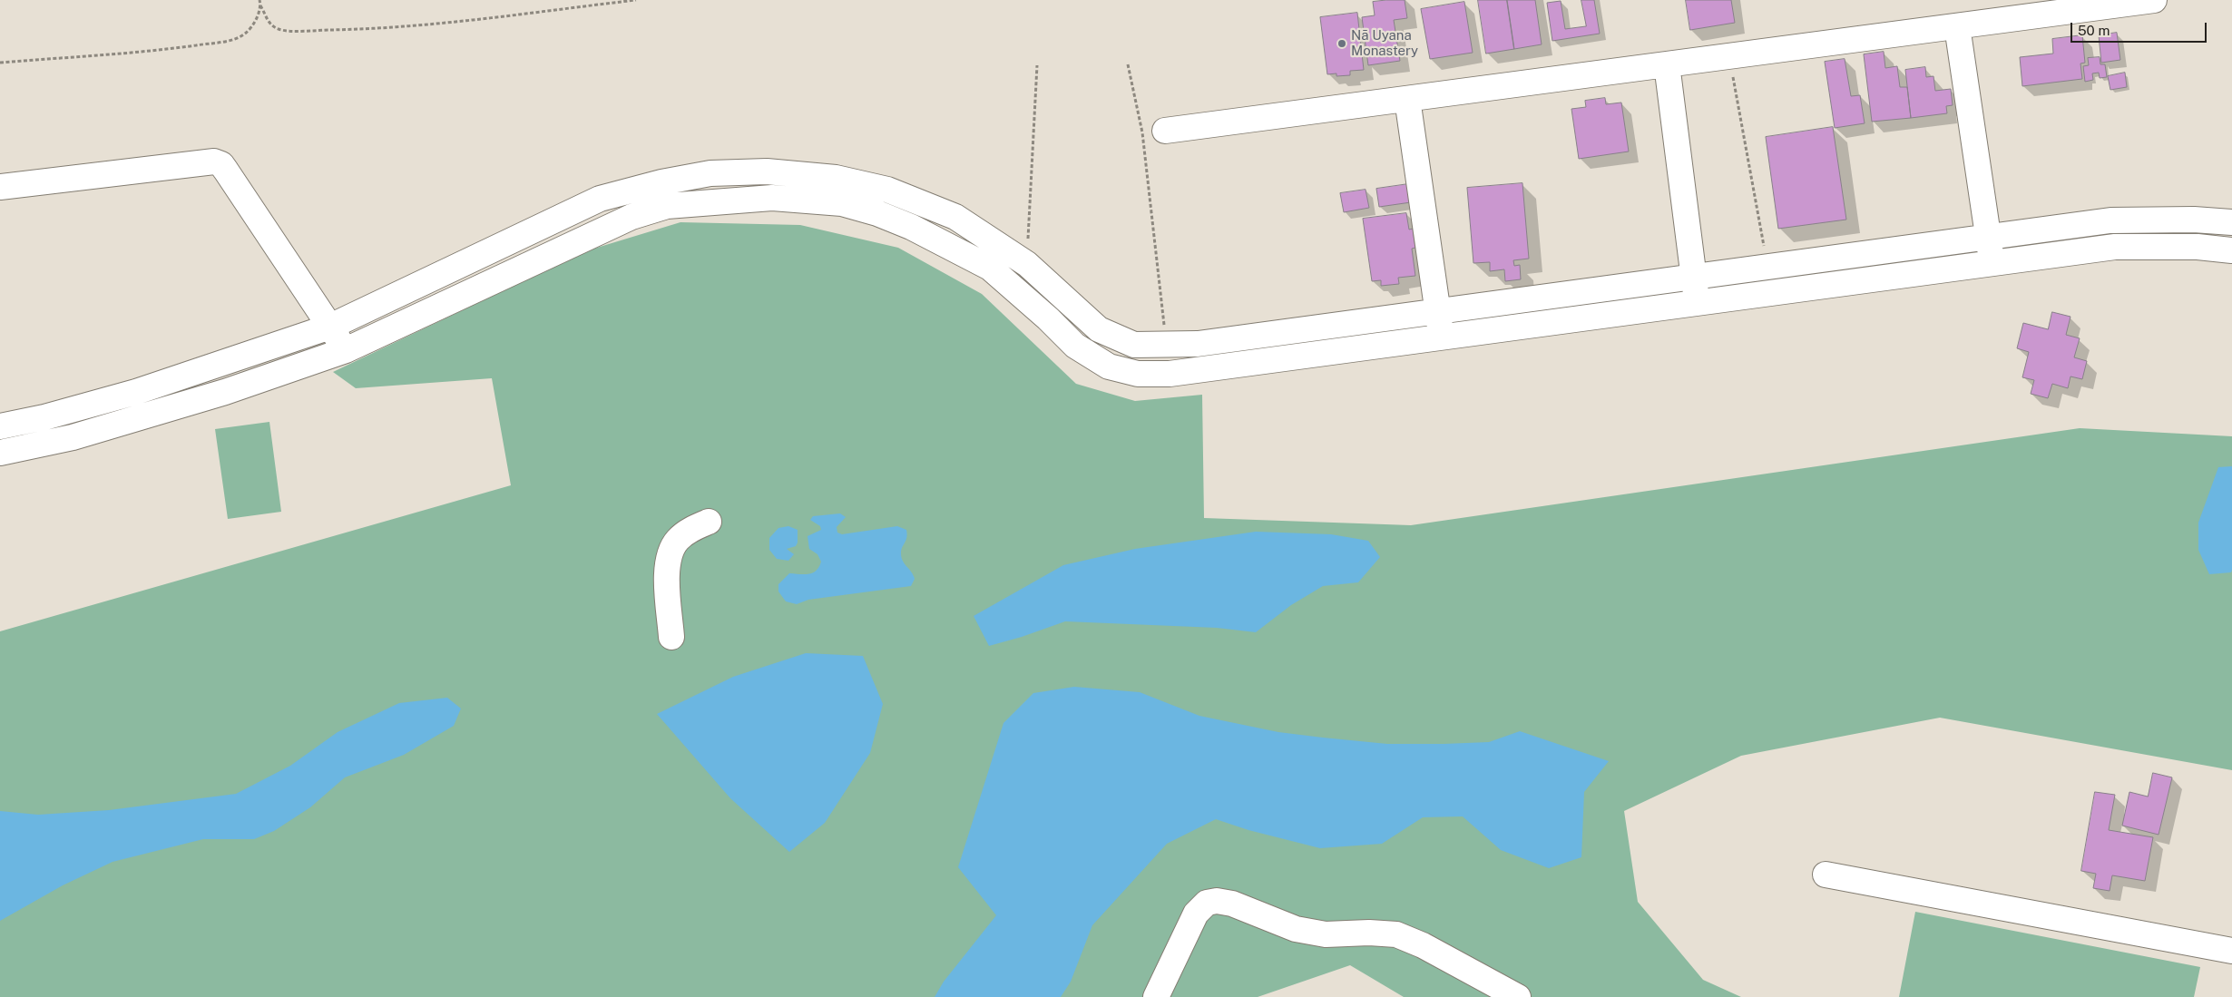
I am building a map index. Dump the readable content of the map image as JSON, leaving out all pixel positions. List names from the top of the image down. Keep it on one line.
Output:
{"places":["Nā Uyana Monastery"],"scale_bar":"50 m"}
